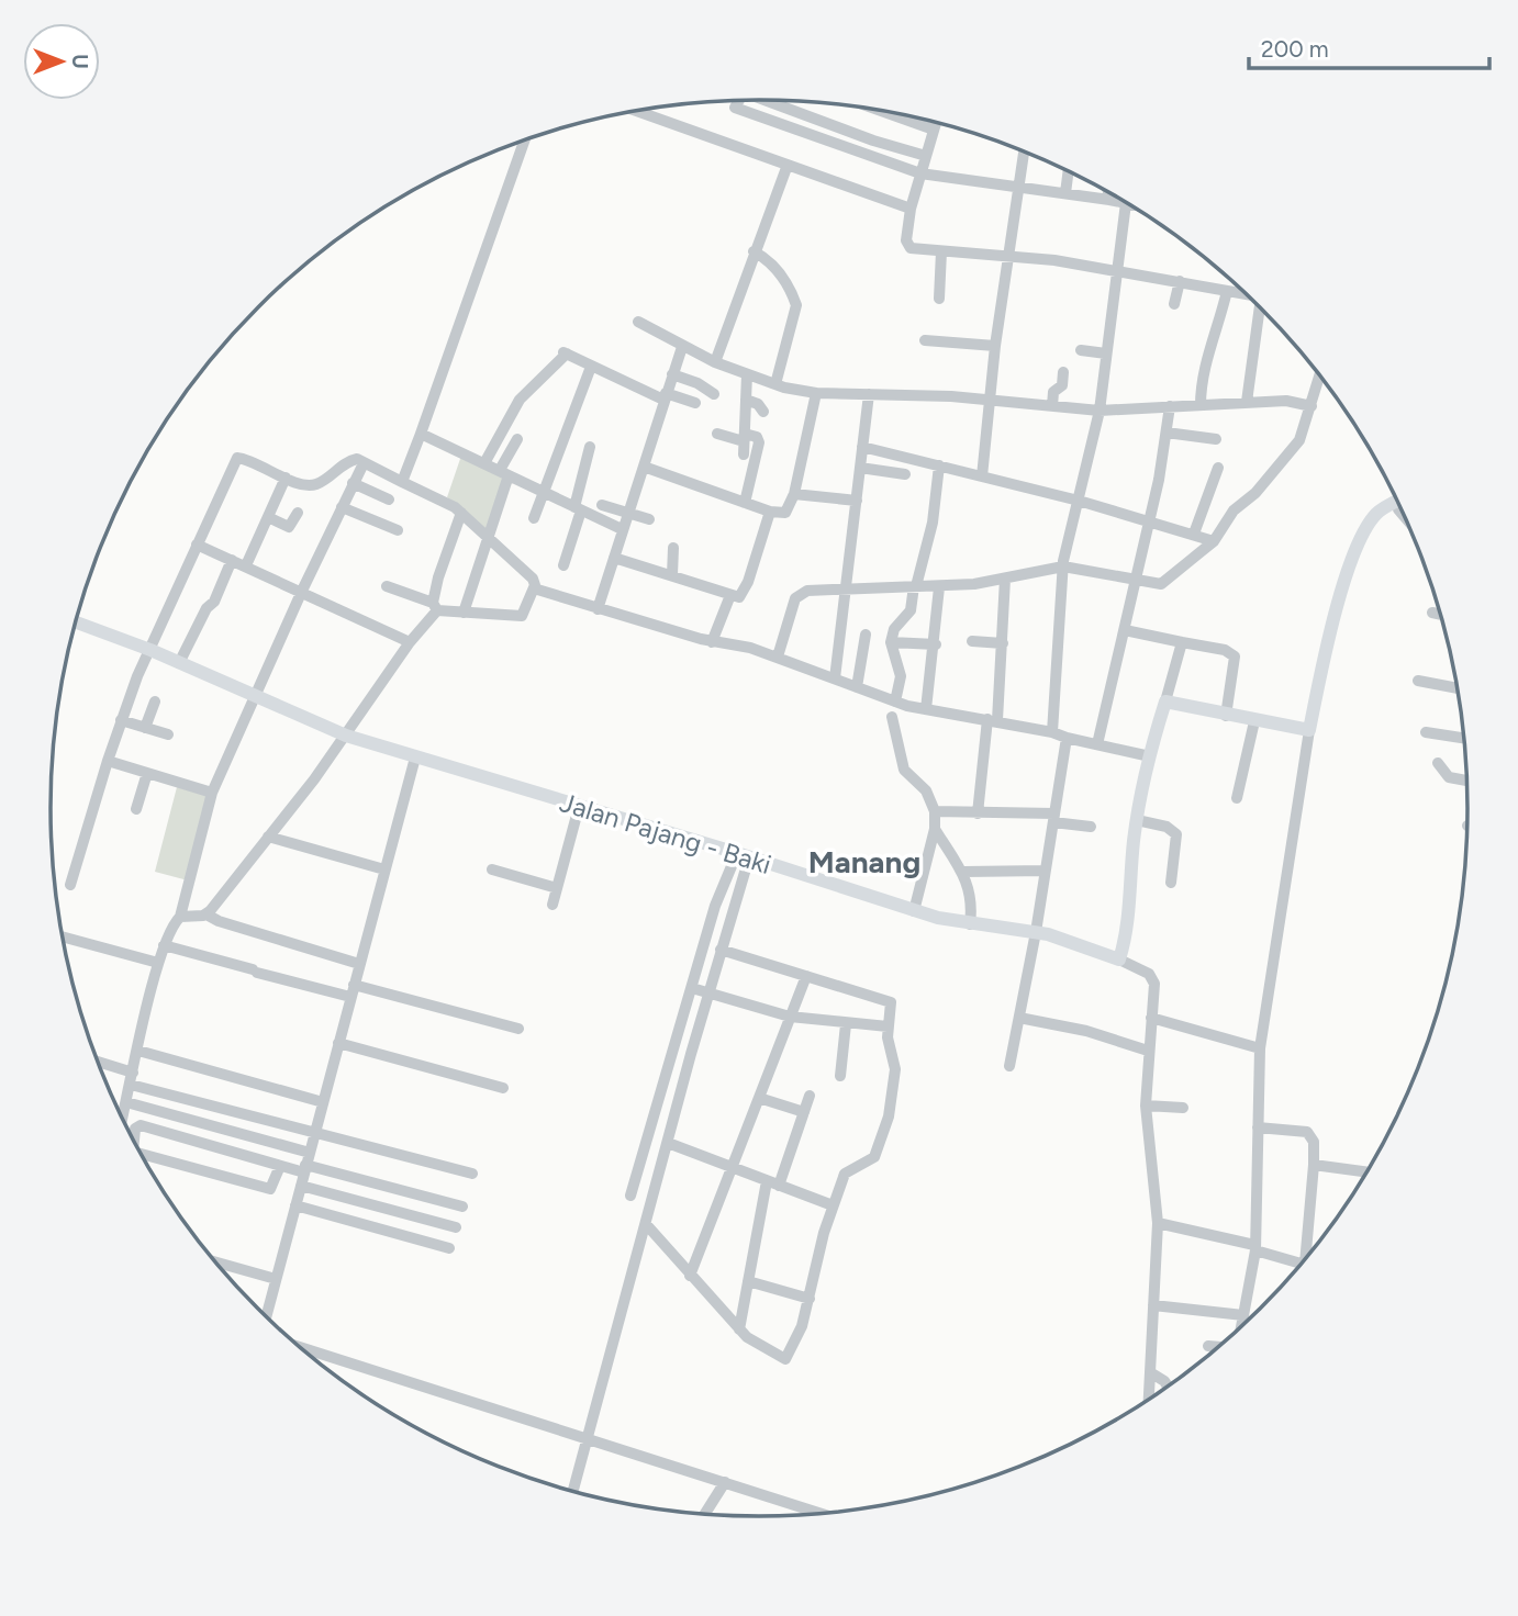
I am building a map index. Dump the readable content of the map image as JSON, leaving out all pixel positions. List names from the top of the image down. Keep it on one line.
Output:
{"streets":{"main road":["Jalan Pajang - Baki"]},"districts":["Manang"],"scale_bar":"200 m","north":"right"}
